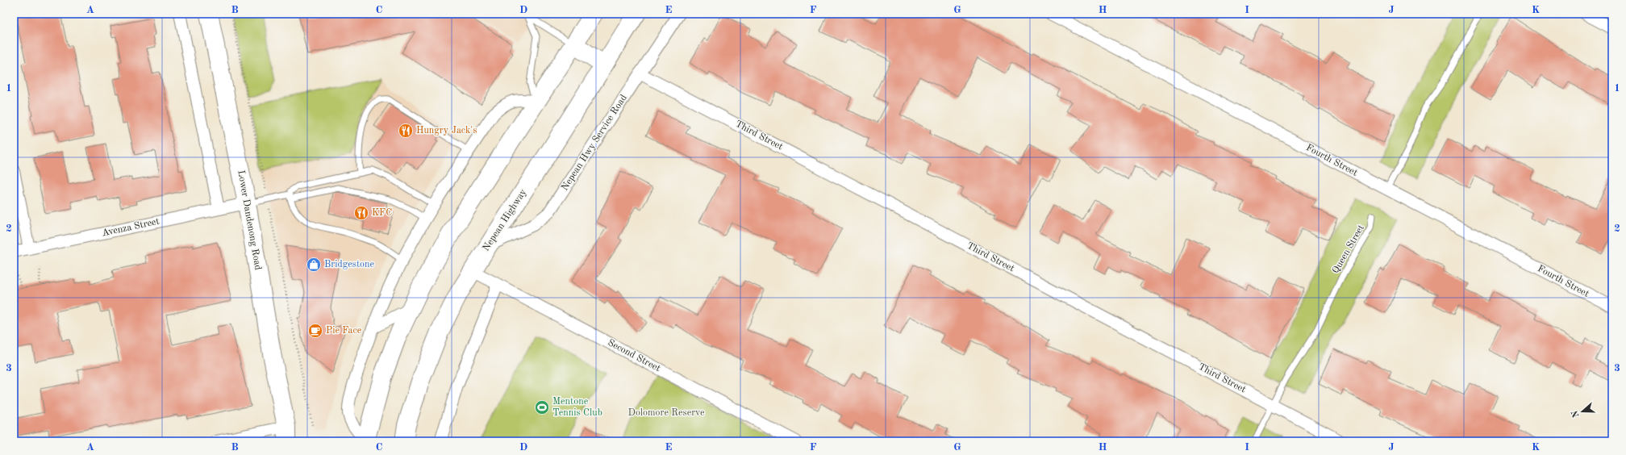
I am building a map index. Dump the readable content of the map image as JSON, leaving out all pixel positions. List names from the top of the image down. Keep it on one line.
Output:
{"streets":{"highway":["Lower Dandenong Road","Nepean Highway"],"street":["Third Street","Nepean Hwy Service Road","Fourth Street","Avenza Street","Second Street"],"lane":["Queen Street"]},"crossings":[["Third Street","Nepean Hwy Service Road"],["Third Street","Queen Street"],["Nepean Hwy Service Road","Nepean Highway"],["Lower Dandenong Road","Avenza Street"],["Nepean Highway","Second Street"]],"parks":["Dolomore Reserve"],"places":{"restaurant":["Hungry Jack's","KFC"],"shop":["Bridgestone"],"cafe":["Pie Face"],"sports":["Mentone Tennis Club"]},"north":"left","grid":{"columns":["A","B","C","D","E","F","G","H","I","J","K"],"rows":["1","2","3"]}}
